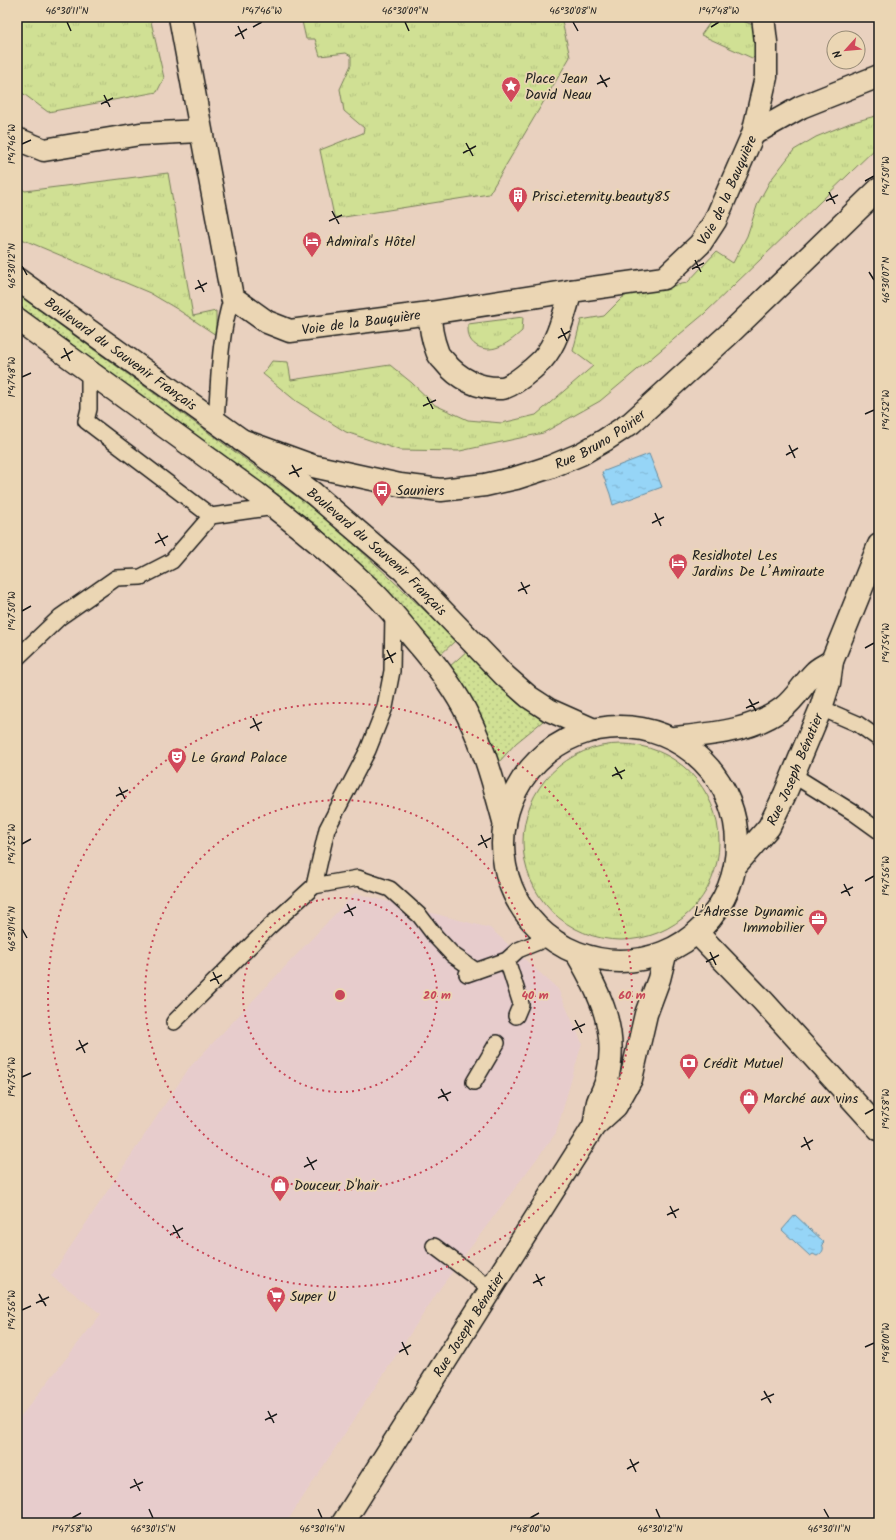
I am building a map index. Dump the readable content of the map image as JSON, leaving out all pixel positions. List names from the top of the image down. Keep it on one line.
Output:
{"streets":{"street":["Voie de la Bauquière","Boulevard du Souvenir Français","Rue Bruno Poirier","Rue Joseph Bénatier"]},"crossings":[["Boulevard du Souvenir Français","Rue Bruno Poirier"]],"places":{"place":["Place Jean David Neau"],"building":["Prisci.eternity.beauty85"],"hotel":["Admiral's Hôtel","Residhotel Les Jardins De L’Amiraute"],"bus stop":["Sauniers"],"theatre":["Le Grand Palace"],"office":["L'Adresse Dynamic Immobilier"],"bank":["Crédit Mutuel"],"shop":["Marché aux vins","Douceur D'hair"],"supermarket":["Super U"]},"north":"bottom left","coordinates":["46°30'11\"N","1°47'46\"W","46°30'09\"N","46°30'08\"N","1°47'48\"W","1°47'50\"W","46°30'12\"N","46°30'07\"N","1°47'52\"W","1°47'54\"W","1°47'56\"W","46°30'14\"N","1°47'58\"W","1°48'00\"W","46°30'15\"N"],"rings":["20 m","40 m","60 m"]}
